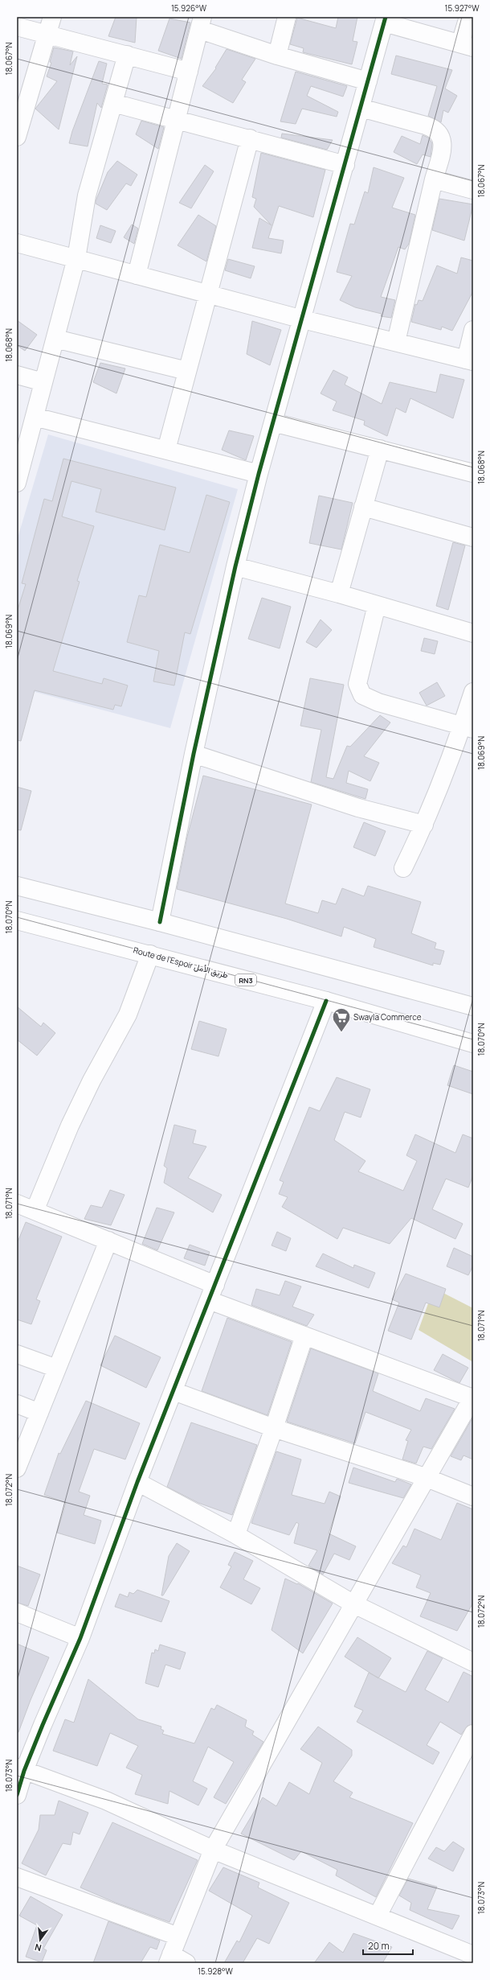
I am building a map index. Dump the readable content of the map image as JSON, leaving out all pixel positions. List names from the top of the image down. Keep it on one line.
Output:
{"streets":{"main road":["Route de l’Espoir طريق الأمل","RN3"]},"places":{"supermarket":["Swayla Commerce"]},"scale_bar":"20 m","north":"bottom","coordinates":["15.926°W","15.927°W","18.067°N","18.068°N","18.069°N","18.070°N","18.071°N","18.072°N","18.073°N","15.928°W"]}
